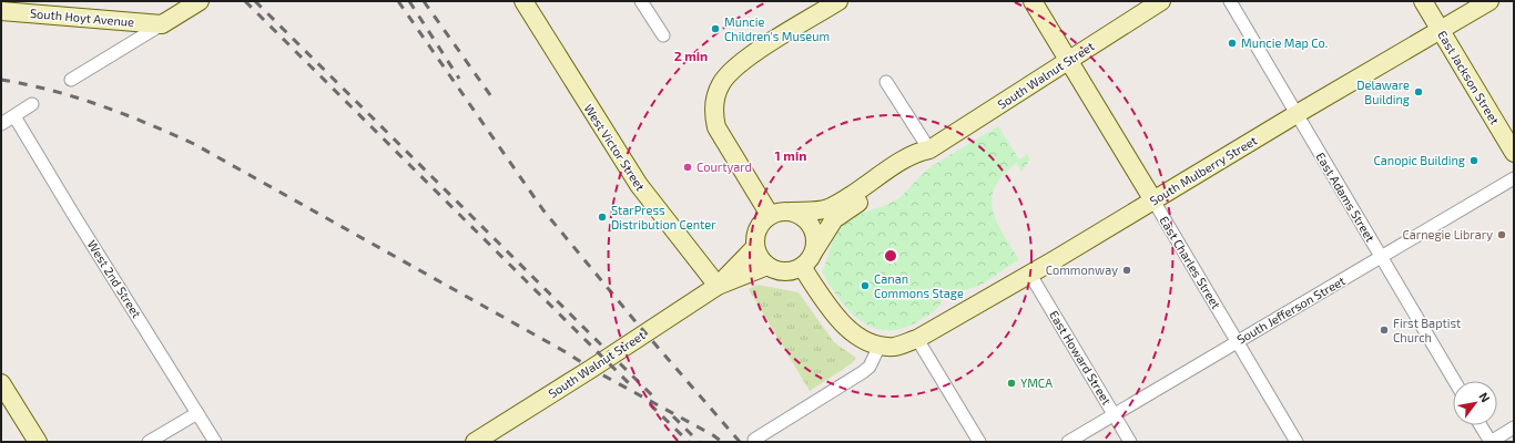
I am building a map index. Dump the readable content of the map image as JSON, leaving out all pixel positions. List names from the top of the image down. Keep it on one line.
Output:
{"streets":{"main road":["South Hoyt Avenue","South Walnut Street","East Jackson Street","West Victor Street","South Mulberry Street","East Charles Street"],"street":["East Adams Street","West 2nd Street","South Jefferson Street","East Howard Street"]},"crossings":[["South Walnut Street","West Victor Street"],["South Walnut Street","East Charles Street"],["East Jackson Street","South Mulberry Street"],["South Mulberry Street","East Adams Street"],["South Mulberry Street","East Charles Street"],["South Mulberry Street","East Howard Street"],["East Adams Street","South Jefferson Street"],["East Charles Street","South Jefferson Street"],["South Jefferson Street","East Howard Street"]],"places":["Muncie Children's Museum","Muncie Map Co.","Delaware Building","Canopic Building","Courtyard","StarPress Distribution Center","Carnegie Library","Commonway","Canan Commons Stage","First Baptist Church","YMCA"],"north":"top right","rings":["2 min","1 min"]}
